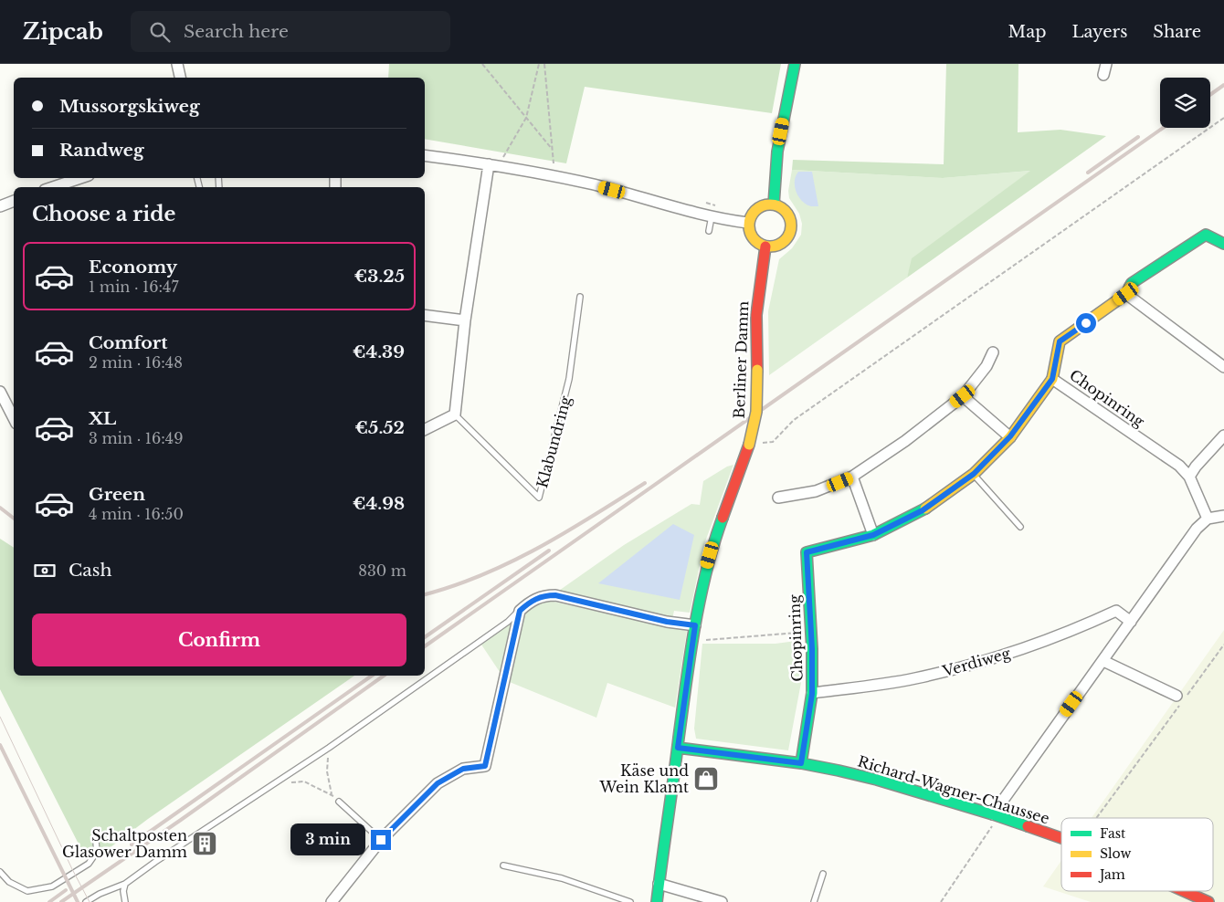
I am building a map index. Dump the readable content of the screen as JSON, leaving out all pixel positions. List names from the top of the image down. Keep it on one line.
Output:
{"streets":{"street":["Berliner Damm","Chopinring","Verdiweg","Richard-Wagner-Chaussee"],"lane":["Klabundring"]},"crossings":[["Berliner Damm","Richard-Wagner-Chaussee"],["Chopinring","Verdiweg"],["Chopinring","Richard-Wagner-Chaussee"]],"places":{"shop":["Käse und Wein Klamt"],"building":["Schaltposten Glasower Damm"]},"legend":["Fast","Slow","Jam"],"page":{"header":"Zipcab","search":"Search here","nav":["Map","Layers","Share"],"banner":["Mussorgskiweg","Randweg"],"heading":"Choose a ride","list":[{"name":"Economy","note":"1 min · 16:47","value":"€3.25"},{"name":"Comfort","note":"2 min · 16:48","value":"€4.39"},{"name":"XL","note":"3 min · 16:49","value":"€5.52"},{"name":"Green","note":"4 min · 16:50","value":"€4.98"}],"pay":["Cash","830 m"],"buttons":"Confirm","bubble":"3 min"}}
